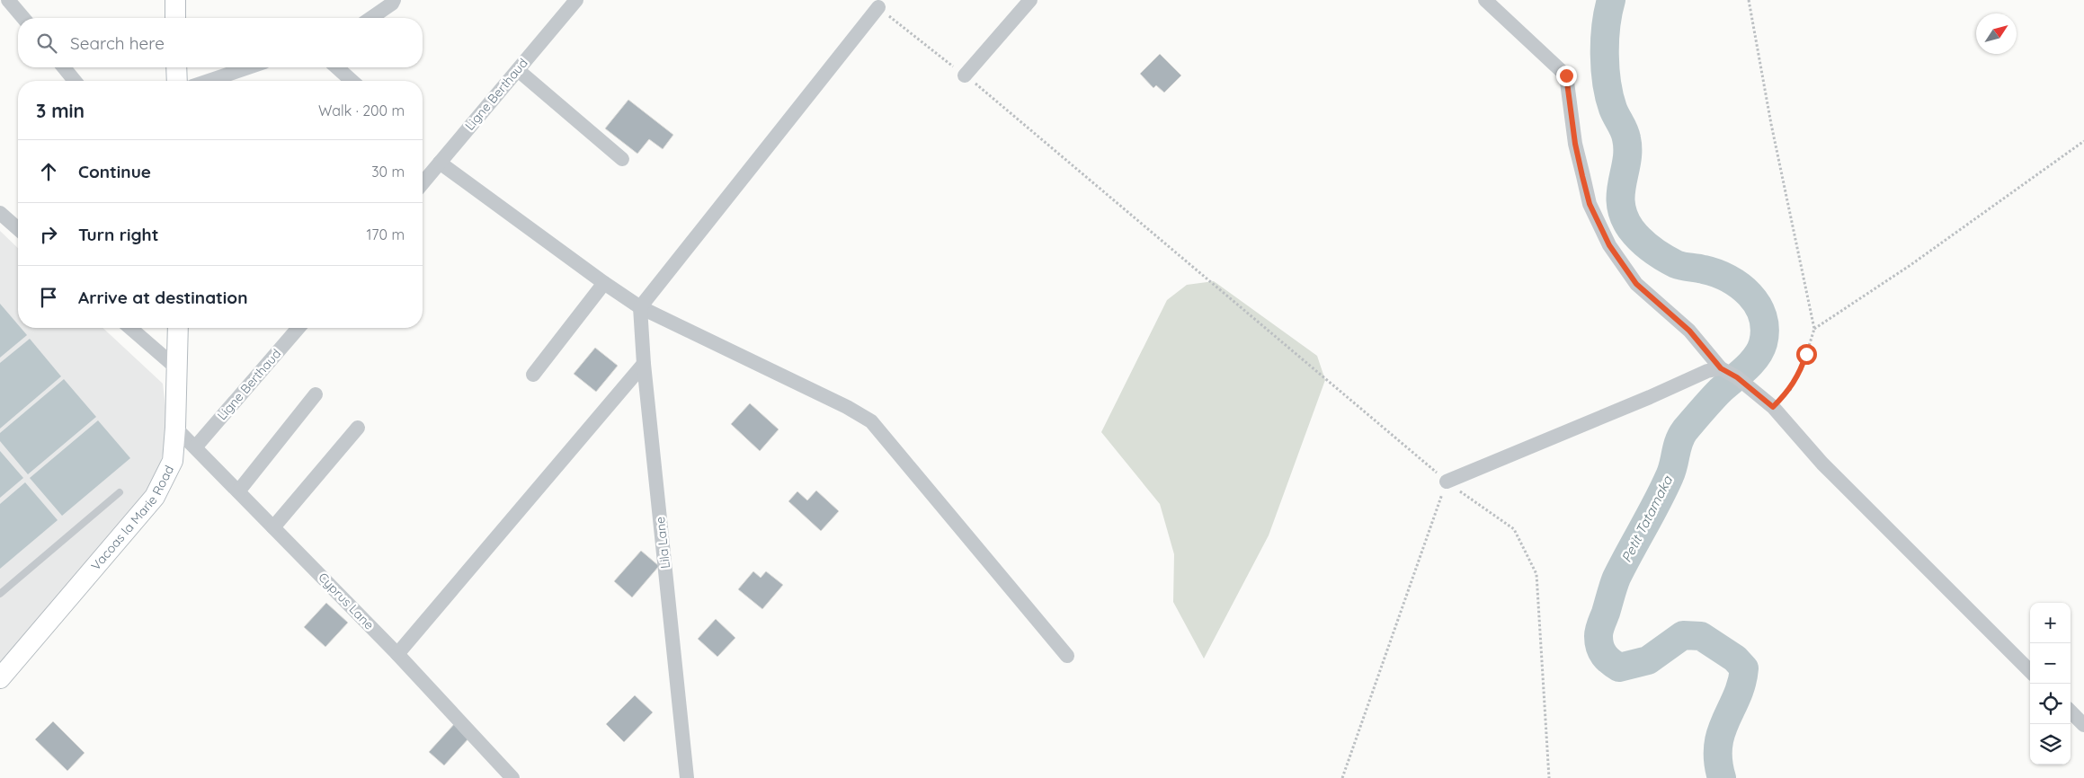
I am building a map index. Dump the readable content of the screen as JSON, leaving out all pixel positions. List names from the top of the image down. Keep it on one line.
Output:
{"streets":{"main road":["Vacoas la Marie Road"],"street":["Ligne Berthaud","Lila Lane","Cyprus Lane"]},"crossings":[["Ligne Berthaud","Cyprus Lane"],["Vacoas la Marie Road","Cyprus Lane"]],"water":["Petit Tatamaka"],"north":"top right","page":{"search":"Search here","heading":["3 min","Walk · 200 m"],"list":[["Continue","30 m"],["Turn right","170 m"],"Arrive at destination"],"map_buttons":["+","−"]}}
